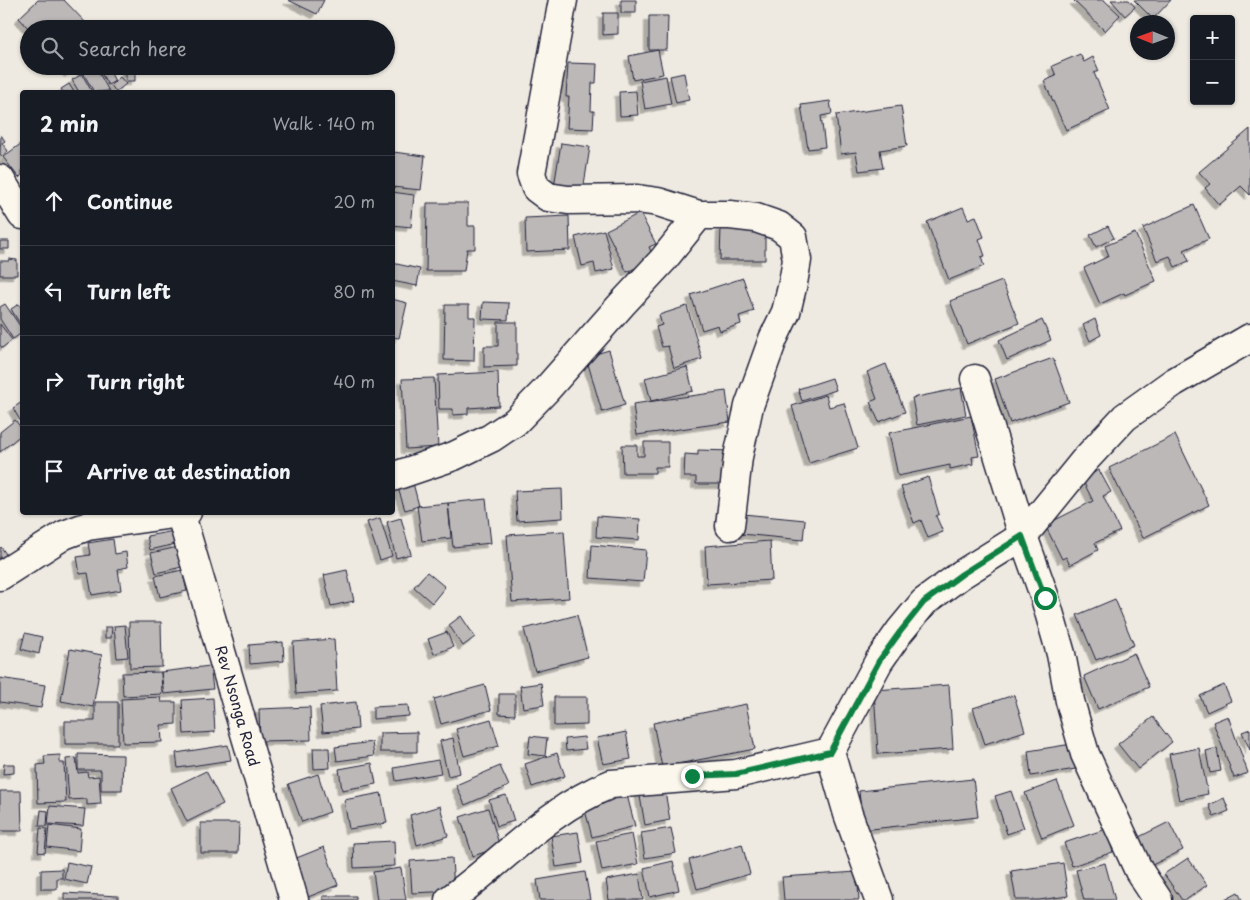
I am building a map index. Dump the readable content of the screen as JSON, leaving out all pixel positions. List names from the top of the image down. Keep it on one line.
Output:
{"streets":{"street":["Rev Nsonga Road"]},"north":"left","page":{"map_buttons":["+","−"],"search":"Search here","heading":["2 min","Walk · 140 m"],"list":[["Continue","20 m"],["Turn left","80 m"],["Turn right","40 m"],"Arrive at destination"]}}
